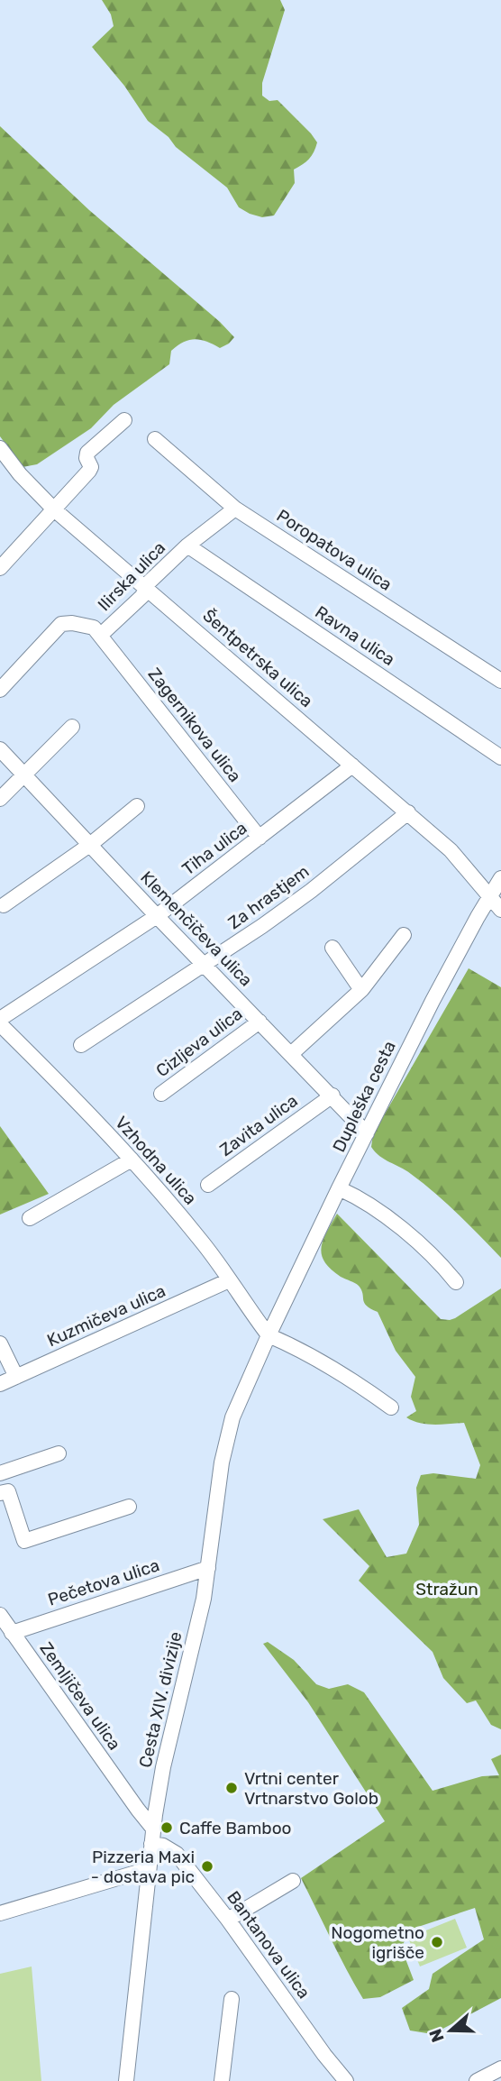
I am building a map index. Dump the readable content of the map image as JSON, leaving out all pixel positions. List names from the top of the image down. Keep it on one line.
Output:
{"streets":{"street":["Poropatova ulica","Ilirska ulica","Ravna ulica","Šentpetrska ulica","Zagernikova ulica","Tiha ulica","Za hrastjem","Klemenčičeva ulica","Cizljeva ulica","Dupleška cesta","Zavita ulica","Vzhodna ulica","Kuzmičeva ulica","Pečetova ulica","Zemljičeva ulica","Cesta XIV. divizije","Bantanova ulica"]},"crossings":[["Poropatova ulica","Ilirska ulica"],["Ilirska ulica","Ravna ulica"],["Ilirska ulica","Šentpetrska ulica"],["Ilirska ulica","Zagernikova ulica"],["Šentpetrska ulica","Tiha ulica"],["Šentpetrska ulica","Za hrastjem"],["Šentpetrska ulica","Dupleška cesta"],["Zagernikova ulica","Tiha ulica"],["Tiha ulica","Klemenčičeva ulica"],["Za hrastjem","Klemenčičeva ulica"],["Klemenčičeva ulica","Cizljeva ulica"],["Klemenčičeva ulica","Dupleška cesta"],["Klemenčičeva ulica","Zavita ulica"],["Dupleška cesta","Vzhodna ulica"],["Dupleška cesta","Cesta XIV. divizije"],["Vzhodna ulica","Kuzmičeva ulica"],["Vzhodna ulica","Cesta XIV. divizije"],["Pečetova ulica","Zemljičeva ulica"],["Pečetova ulica","Cesta XIV. divizije"],["Zemljičeva ulica","Cesta XIV. divizije"],["Cesta XIV. divizije","Bantanova ulica"]],"parks":["Stražun"],"places":["Vrtni center Vrtnarstvo Golob","Caffe Bamboo","Pizzeria Maxi - dostava pic","Nogometno igrišče"],"north":"left"}
